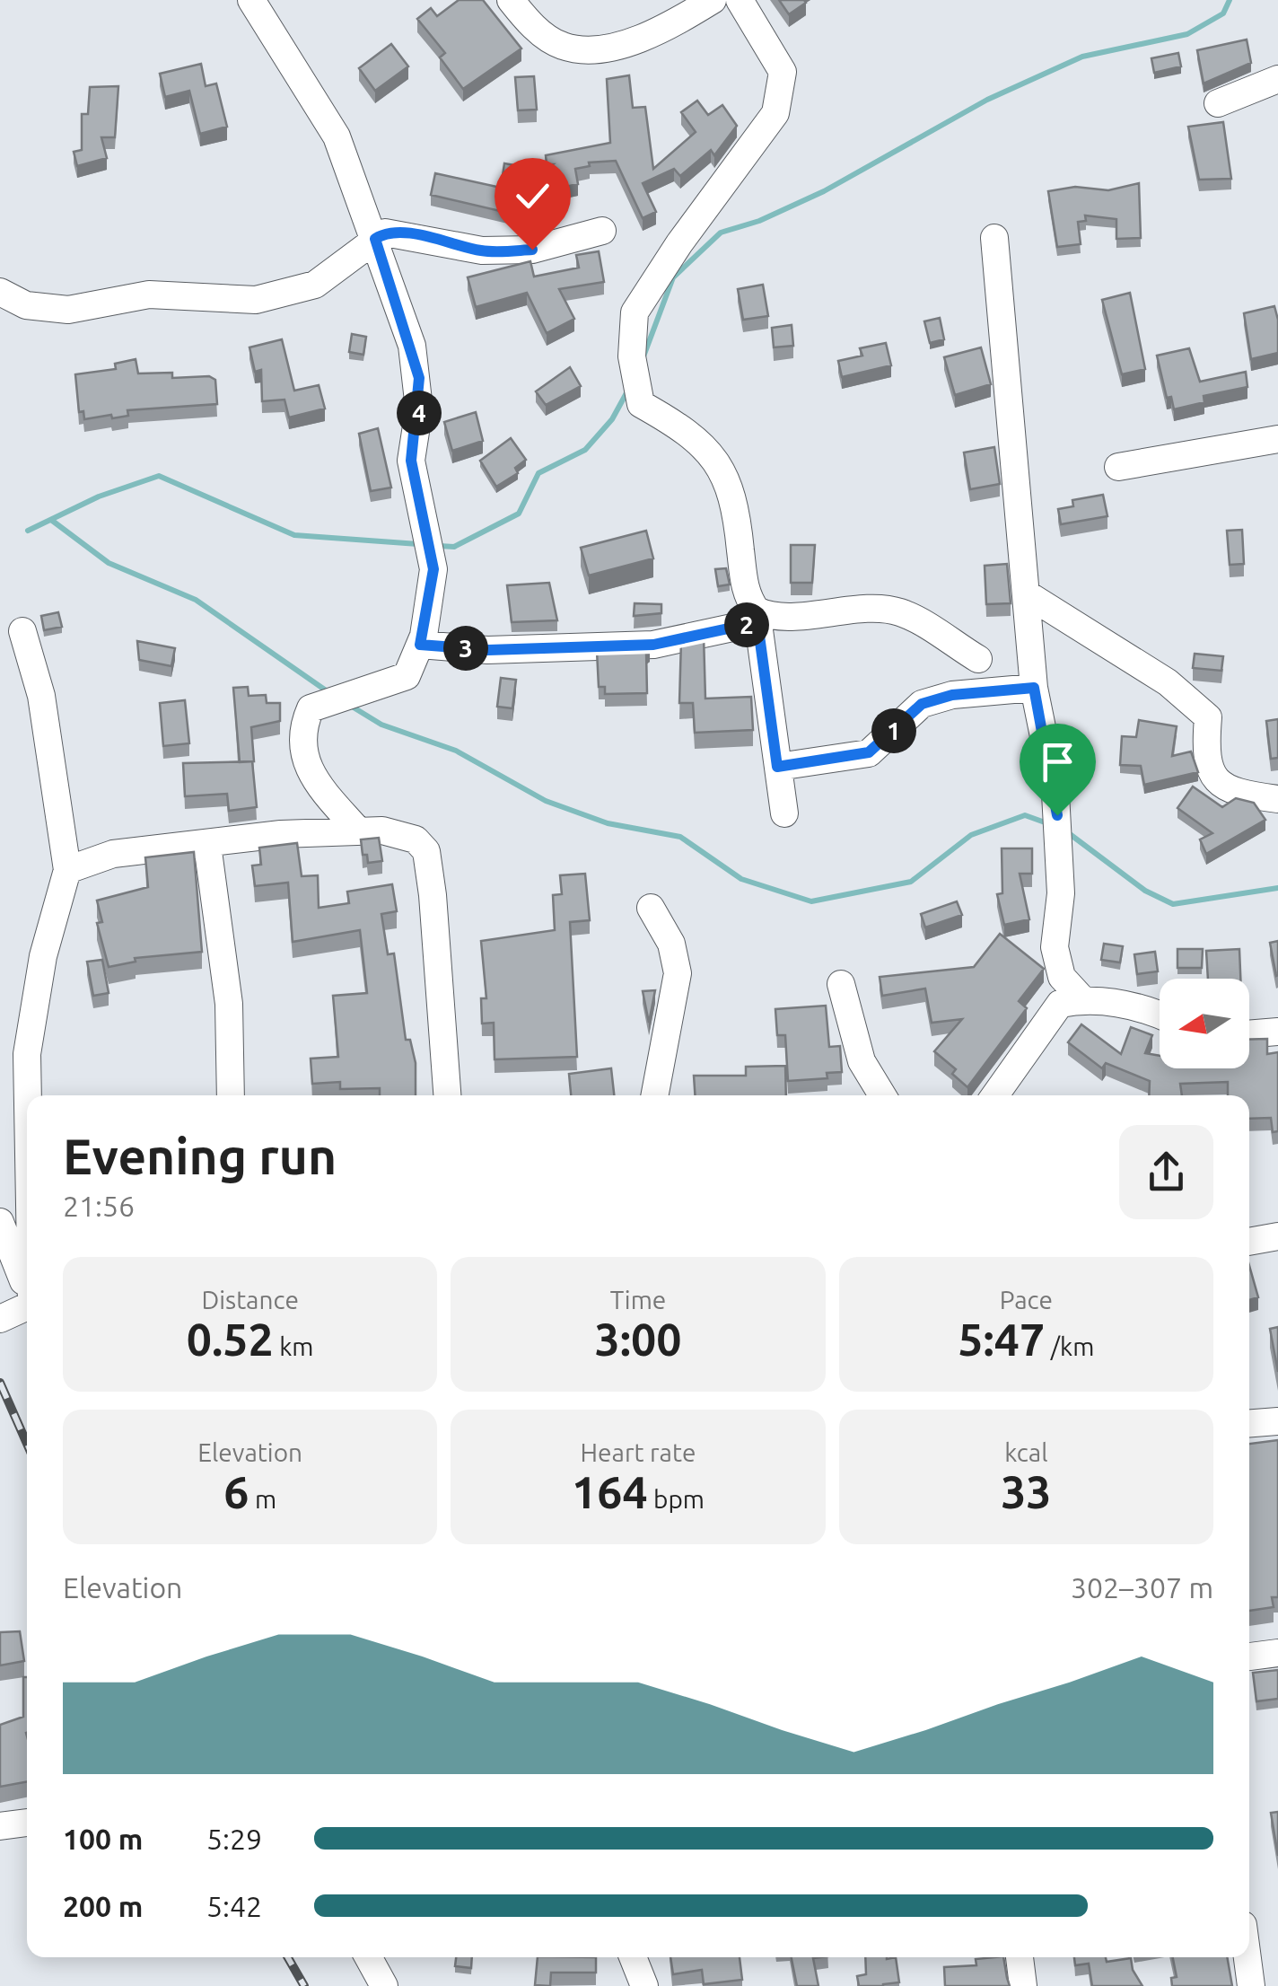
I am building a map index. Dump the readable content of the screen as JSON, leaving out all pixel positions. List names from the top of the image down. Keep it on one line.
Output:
{"north":"left","page":{"pins":["4","2","3","1"],"heading":["Evening run","21:56"],"stats":[["Distance","0.52 km"],["Time","3:00"],["Pace","5:47 /km"],["Elevation","6 m"],["Heart rate","164 bpm"],["kcal","33"]],"chart":["Elevation","302–307 m"],"list":[{"name":"100 m","note":"5:29"},{"name":"200 m","note":"5:42"}]}}
